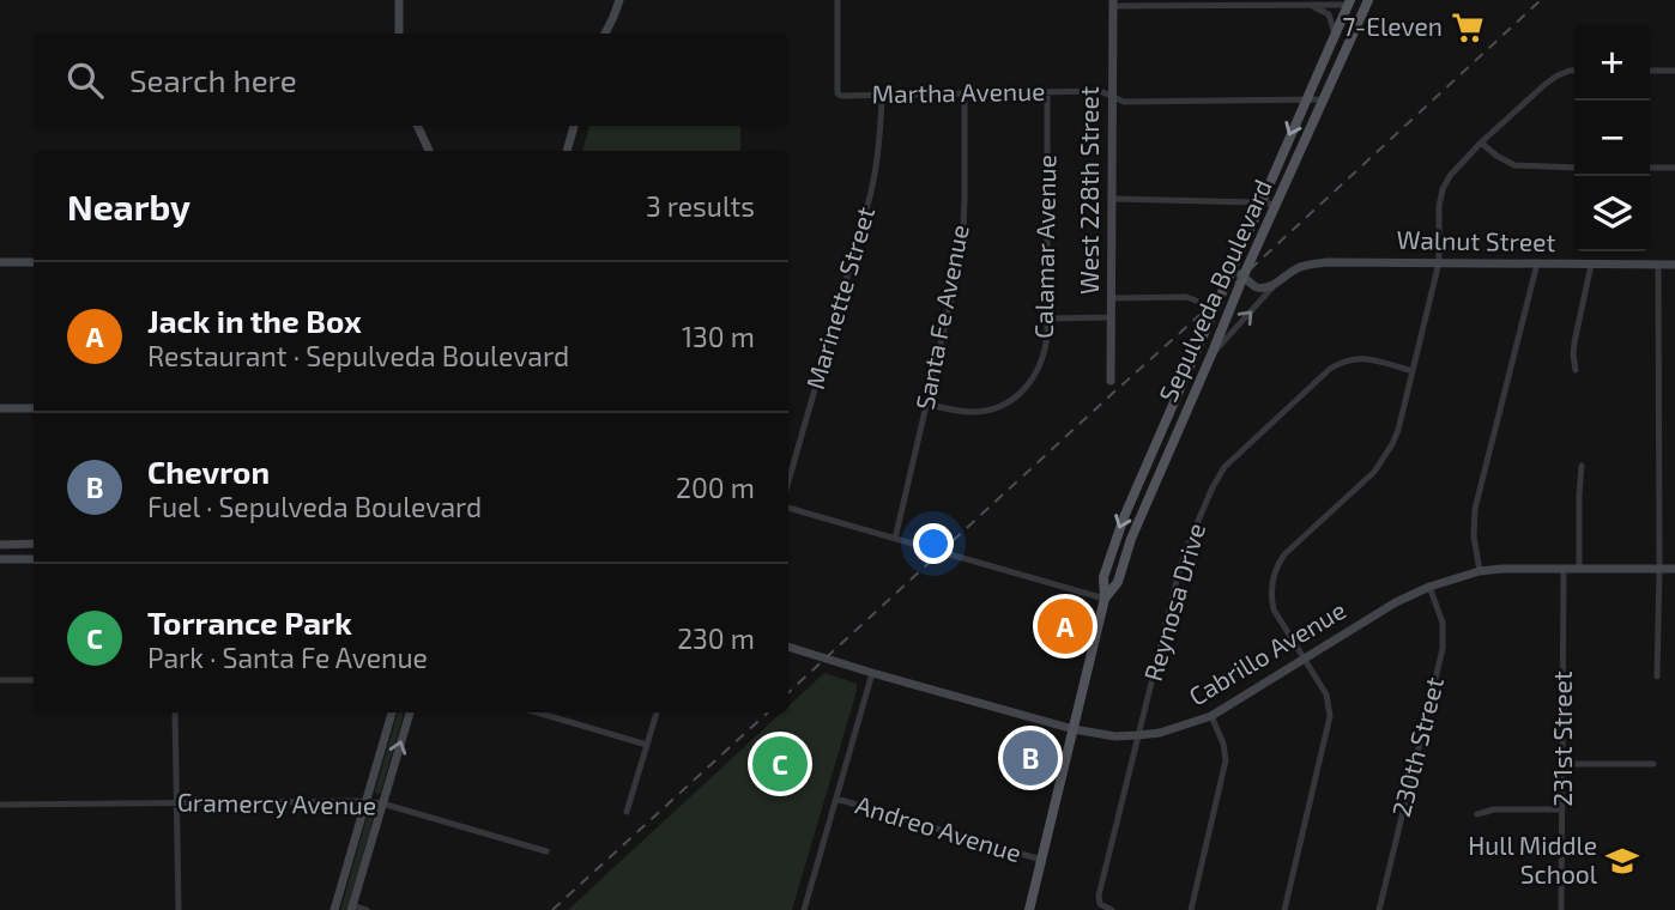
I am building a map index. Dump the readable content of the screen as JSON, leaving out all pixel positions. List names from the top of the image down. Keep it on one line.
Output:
{"streets":{"main road":["Sepulveda Boulevard"],"street":["Martha Avenue","West 228th Street","Walnut Street","Calamar Avenue","Marinette Street","Santa Fe Avenue","Reynosa Drive","Cabrillo Avenue","231st Street","230th Street","Gramercy Avenue","Andreo Avenue"]},"crossings":[["Martha Avenue","West 228th Street"],["Martha Avenue","Calamar Avenue"],["Martha Avenue","Sepulveda Boulevard"],["Martha Avenue","Marinette Street"],["Martha Avenue","Santa Fe Avenue"],["Walnut Street","Sepulveda Boulevard"],["Calamar Avenue","Santa Fe Avenue"],["Sepulveda Boulevard","Cabrillo Avenue"],["Sepulveda Boulevard","Andreo Avenue"],["Reynosa Drive","Cabrillo Avenue"],["Cabrillo Avenue","231st Street"],["Cabrillo Avenue","230th Street"]],"places":{"supermarket":["7-Eleven"],"school or university":["Hull Middle School"]},"page":{"map_buttons":["+","−"],"search":"Search here","heading":["Nearby","3 results"],"list":[{"mark":"A","name":"Jack in the Box","note":"Restaurant · Sepulveda Boulevard","value":"130 m"},{"mark":"B","name":"Chevron","note":"Fuel · Sepulveda Boulevard","value":"200 m"},{"mark":"C","name":"Torrance Park","note":"Park · Santa Fe Avenue","value":"230 m"}],"pins":["A","B","C"]}}
